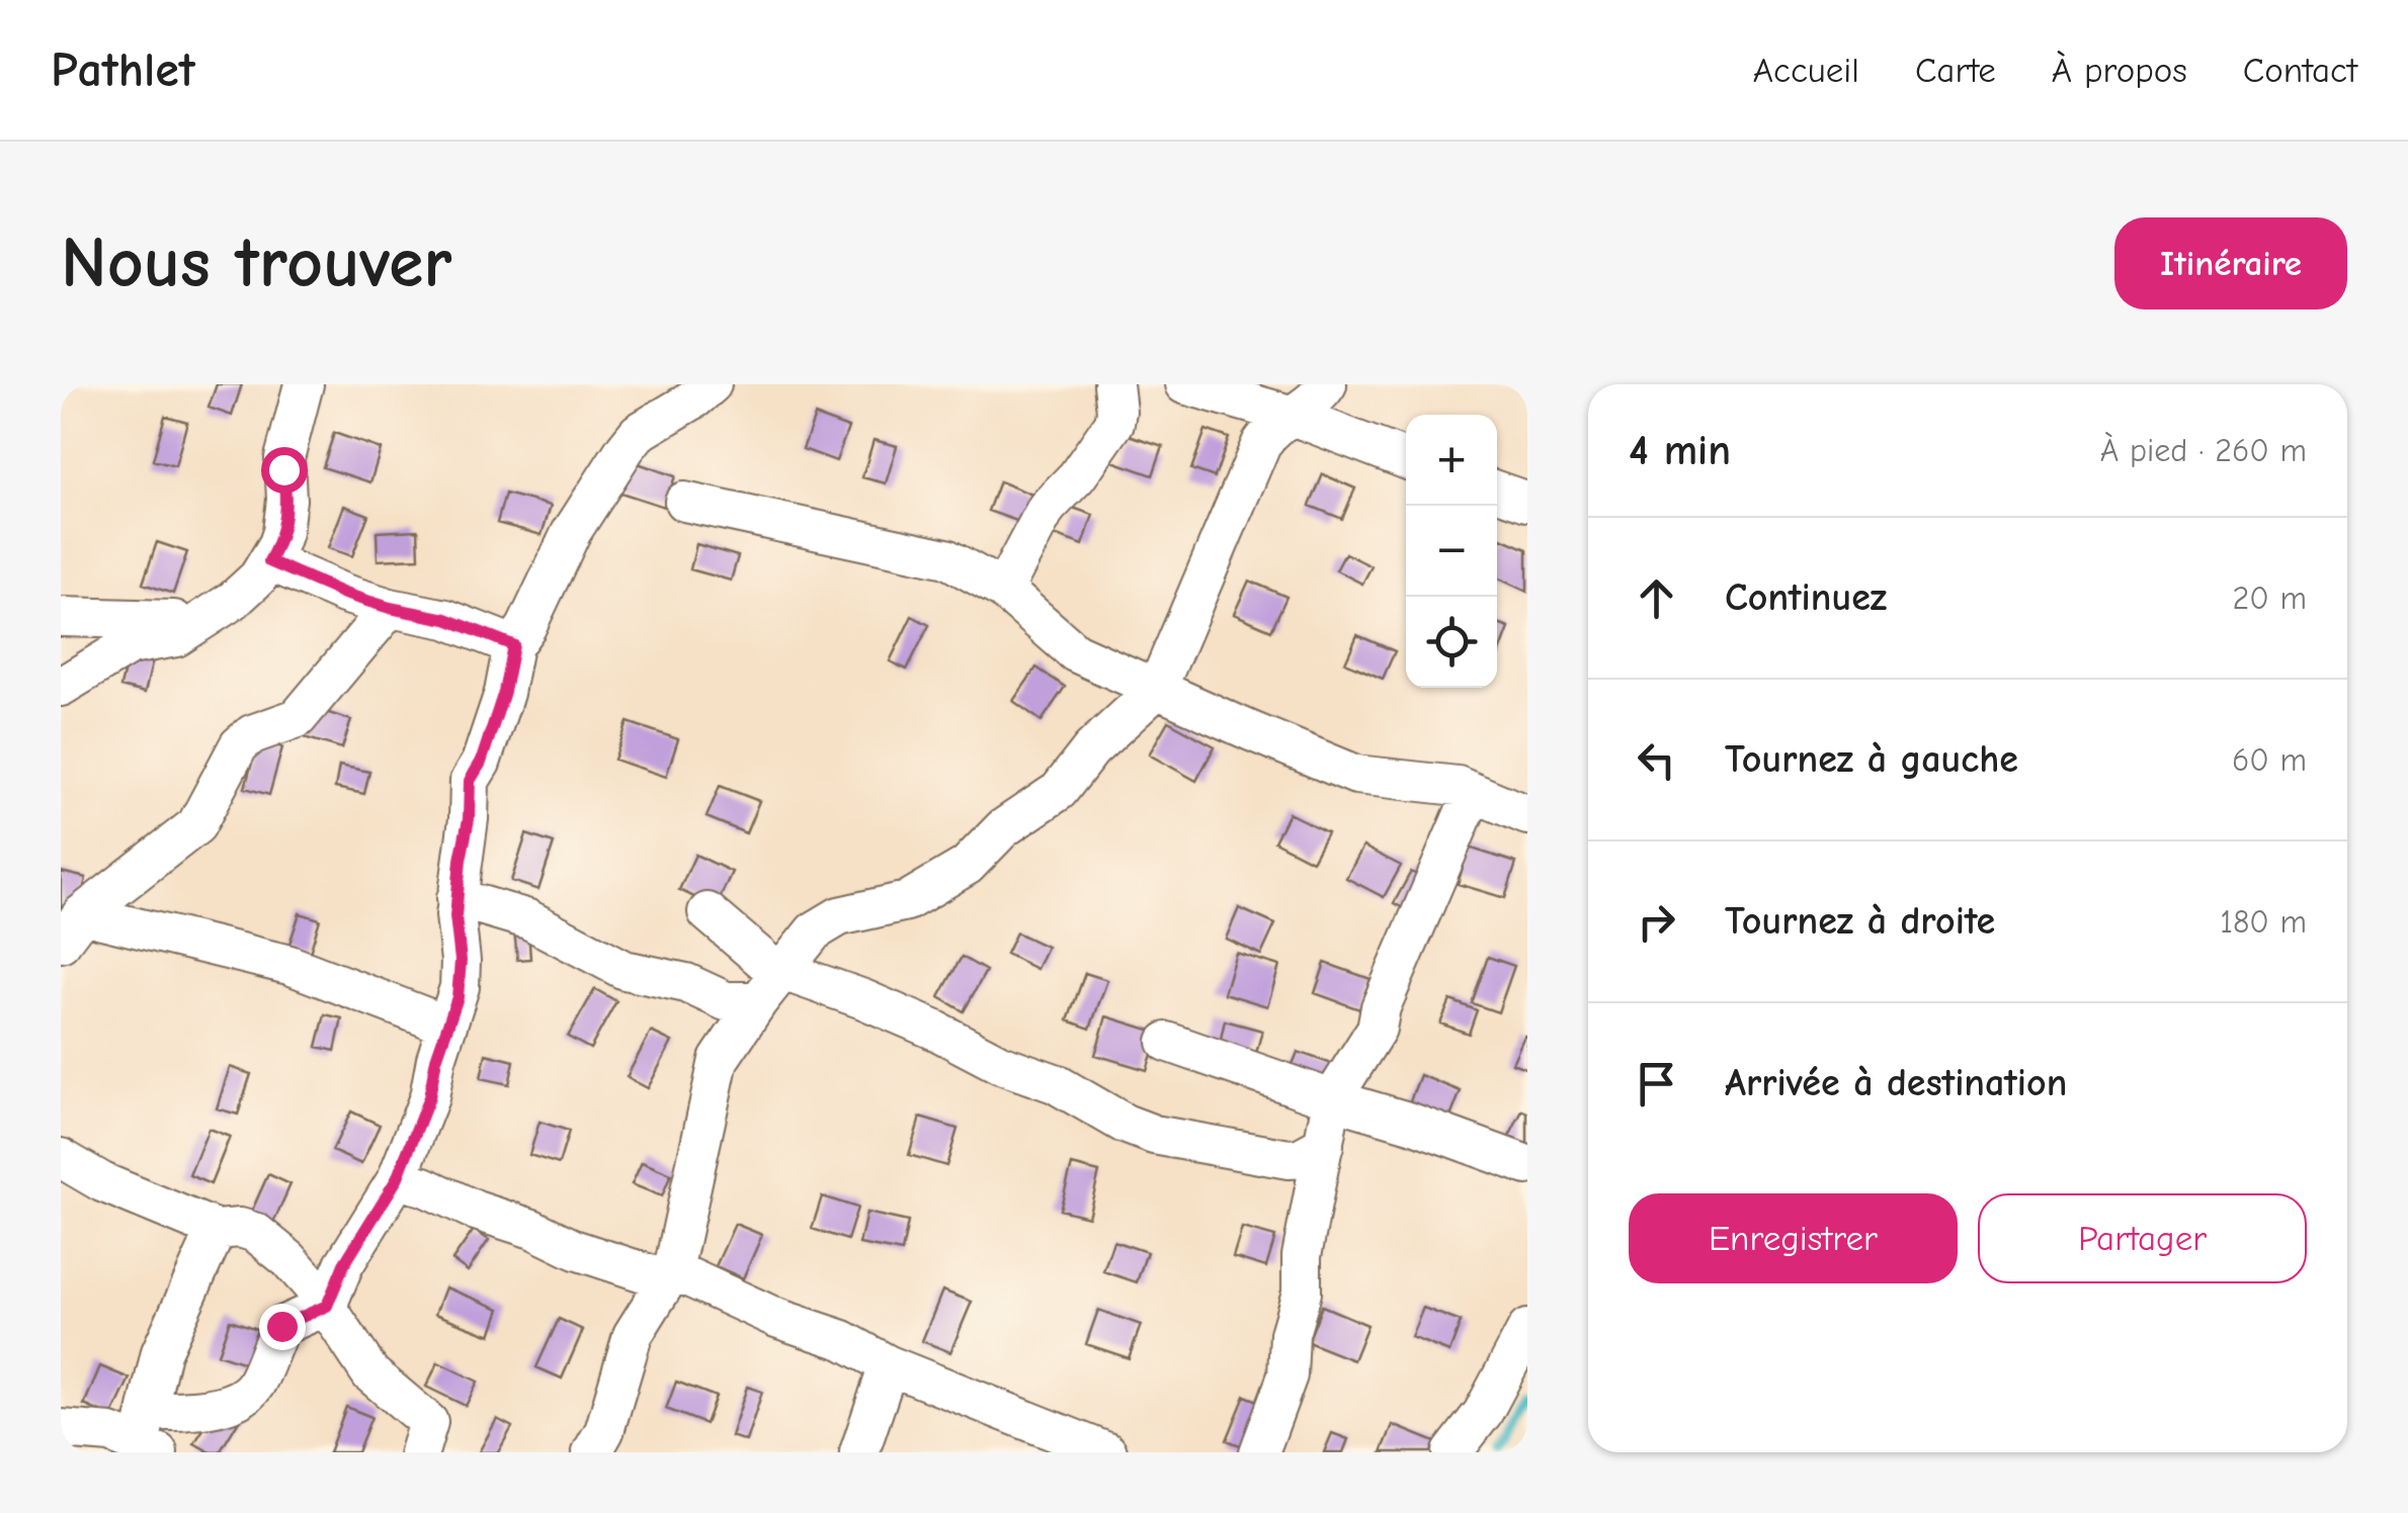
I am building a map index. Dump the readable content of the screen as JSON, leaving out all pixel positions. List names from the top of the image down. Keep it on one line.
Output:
{"page":{"header":"Pathlet","nav":["Accueil","Carte","À propos","Contact"],"buttons":["Itinéraire",["Enregistrer","Partager"]],"title":"Nous trouver","heading":["4 min","À pied · 260 m"],"map_buttons":["+","−"],"list":[["Continuez","20 m"],["Tournez à gauche","60 m"],["Tournez à droite","180 m"],"Arrivée à destination"]}}
